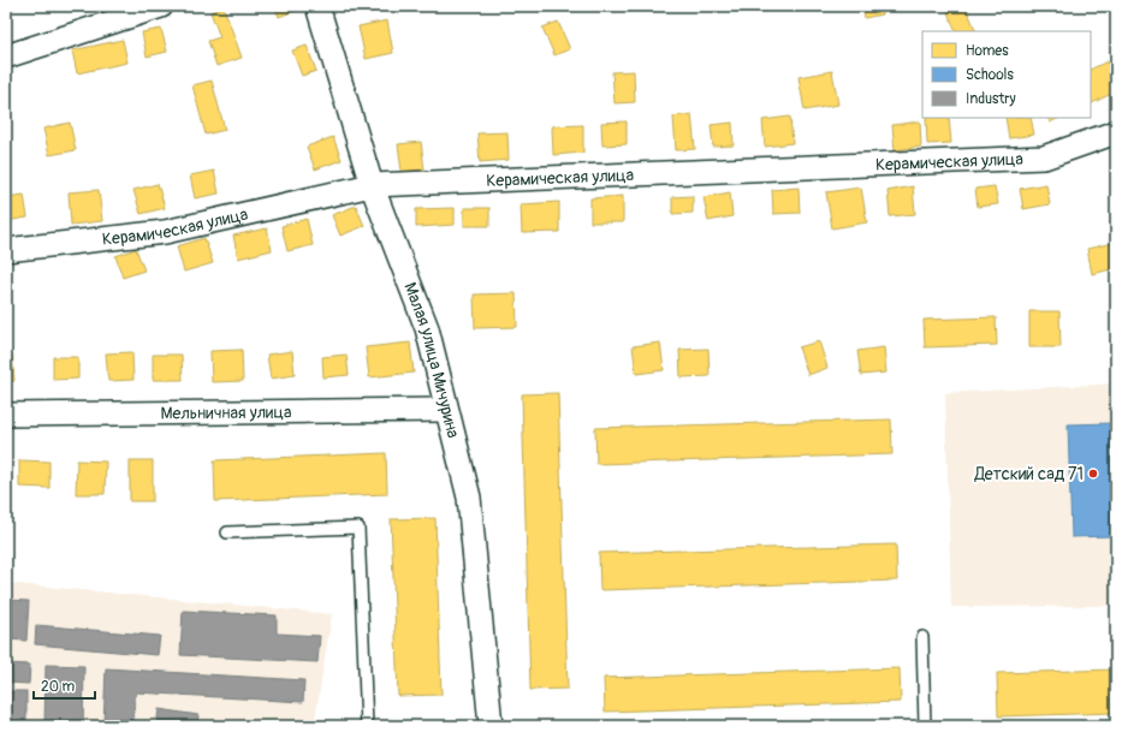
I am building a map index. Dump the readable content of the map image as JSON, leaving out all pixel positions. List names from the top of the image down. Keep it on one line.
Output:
{"streets":{"street":["Керамическая улица","Малая улица Мичурина","Мельничная улица"]},"crossings":[["Керамическая улица","Малая улица Мичурина"],["Малая улица Мичурина","Мельничная улица"]],"places":["Детский сад 71"],"legend":["Homes","Schools","Industry"],"scale_bar":"20 m"}
